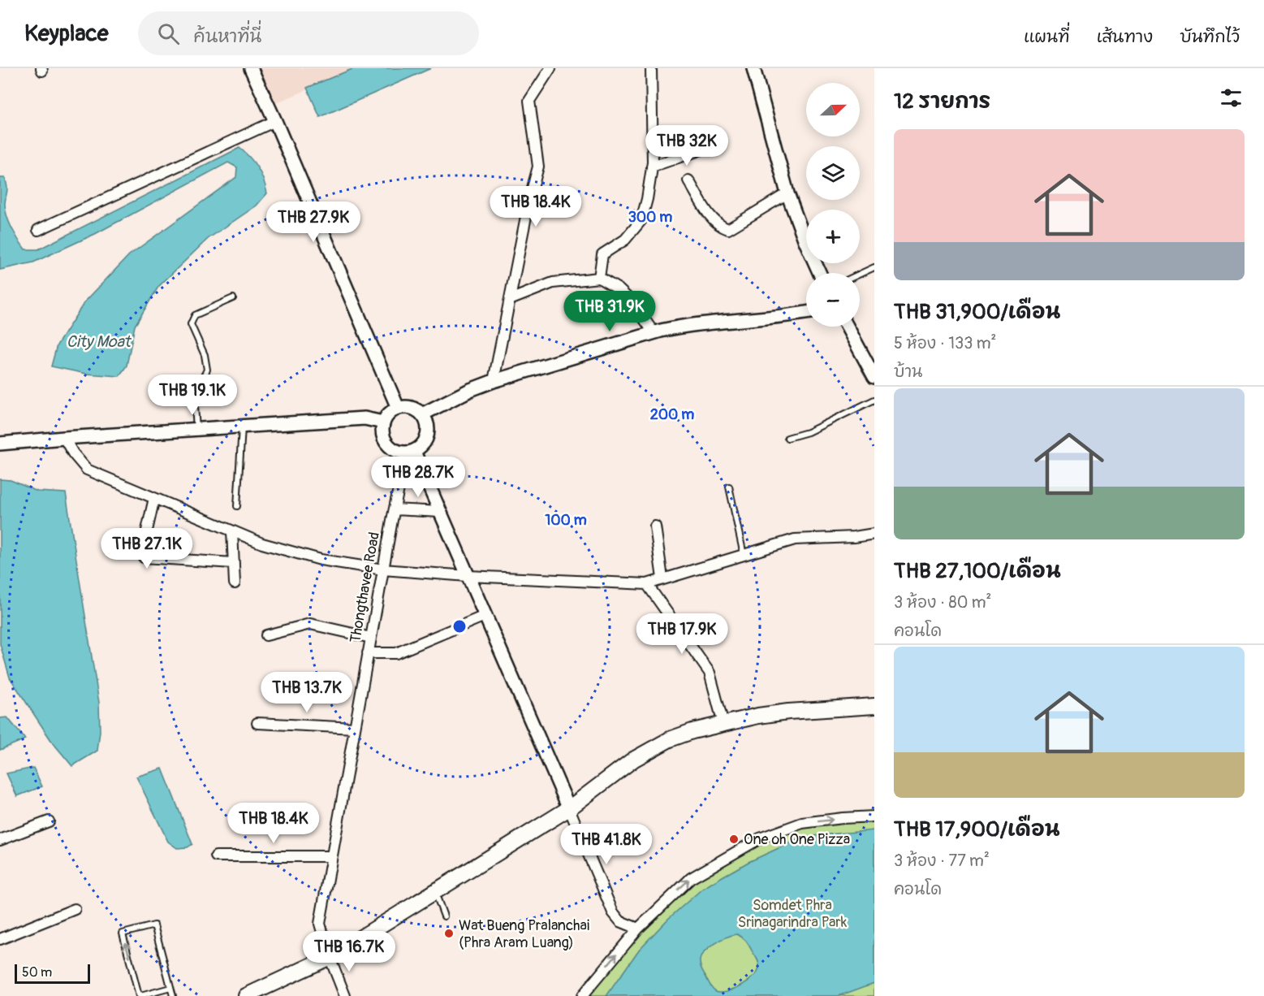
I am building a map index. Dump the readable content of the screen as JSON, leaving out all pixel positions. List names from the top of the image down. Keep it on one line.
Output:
{"streets":{"street":["Thongthavee Road"]},"water":["City Moat"],"parks":["Somdet Phra Srinagarindra Park"],"places":["One oh One Pizza","Wat Bueng Pralanchai (Phra Aram Luang)"],"scale_bar":"50 m","north":"right","page":{"header":"Keyplace","search":"ค้นหาที่นี่","nav":["แผนที่","เส้นทาง","บันทึกไว้"],"heading":"12 รายการ","map_buttons":["+","−"],"price":["THB 32K","THB 18.4K","THB 27.9K","THB 31.9K","THB 19.1K","THB 28.7K","THB 27.1K","THB 17.9K","THB 13.7K","THB 18.4K","THB 41.8K","THB 16.7K"],"list":[{"name":"THB 31,900/เดือน","note":"5 ห้อง · 133 m² · บ้าน"},{"name":"THB 27,100/เดือน","note":"3 ห้อง · 80 m² · คอนโด"},{"name":"THB 17,900/เดือน","note":"3 ห้อง · 77 m² · คอนโด"}],"scale":"50 m"},"rings":["300 m","200 m","100 m"]}
